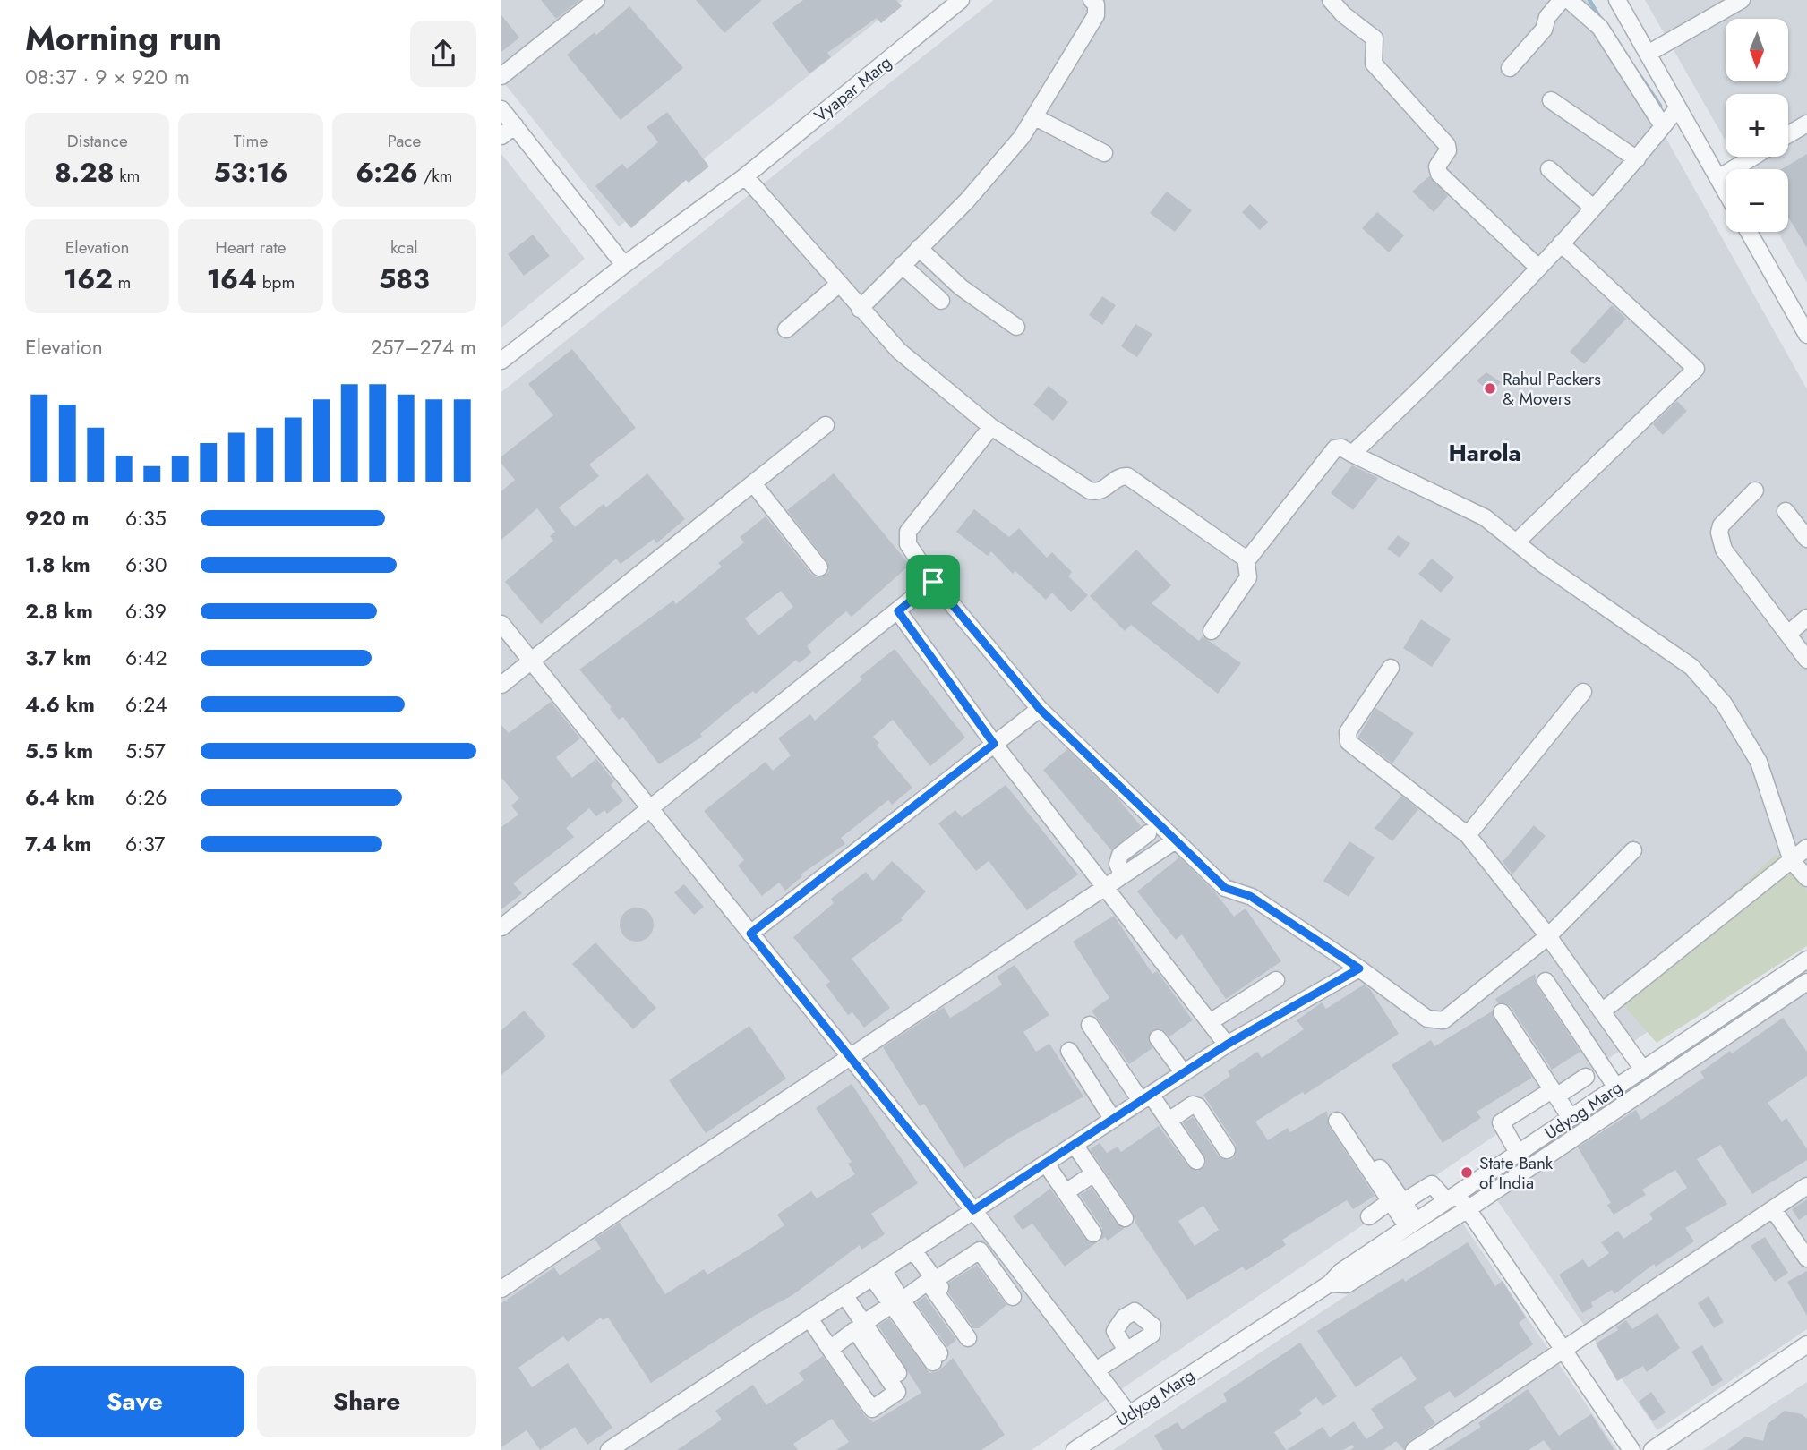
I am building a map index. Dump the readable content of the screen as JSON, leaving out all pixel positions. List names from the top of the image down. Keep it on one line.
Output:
{"streets":{"street":["Vyapar Marg","Udyog Marg"]},"districts":["Harola"],"places":["Rahul Packers & Movers","State Bank of India"],"north":"bottom","page":{"heading":["Morning run","08:37 · 9 × 920 m"],"map_buttons":["+","−"],"stats":[["Distance","8.28 km"],["Time","53:16"],["Pace","6:26 /km"],["Elevation","162 m"],["Heart rate","164 bpm"],["kcal","583"]],"chart":["Elevation","257–274 m"],"list":[{"name":"920 m","note":"6:35"},{"name":"1.8 km","note":"6:30"},{"name":"2.8 km","note":"6:39"},{"name":"3.7 km","note":"6:42"},{"name":"4.6 km","note":"6:24"},{"name":"5.5 km","note":"5:57"},{"name":"6.4 km","note":"6:26"},{"name":"7.4 km","note":"6:37"}],"buttons":["Save","Share"]}}
